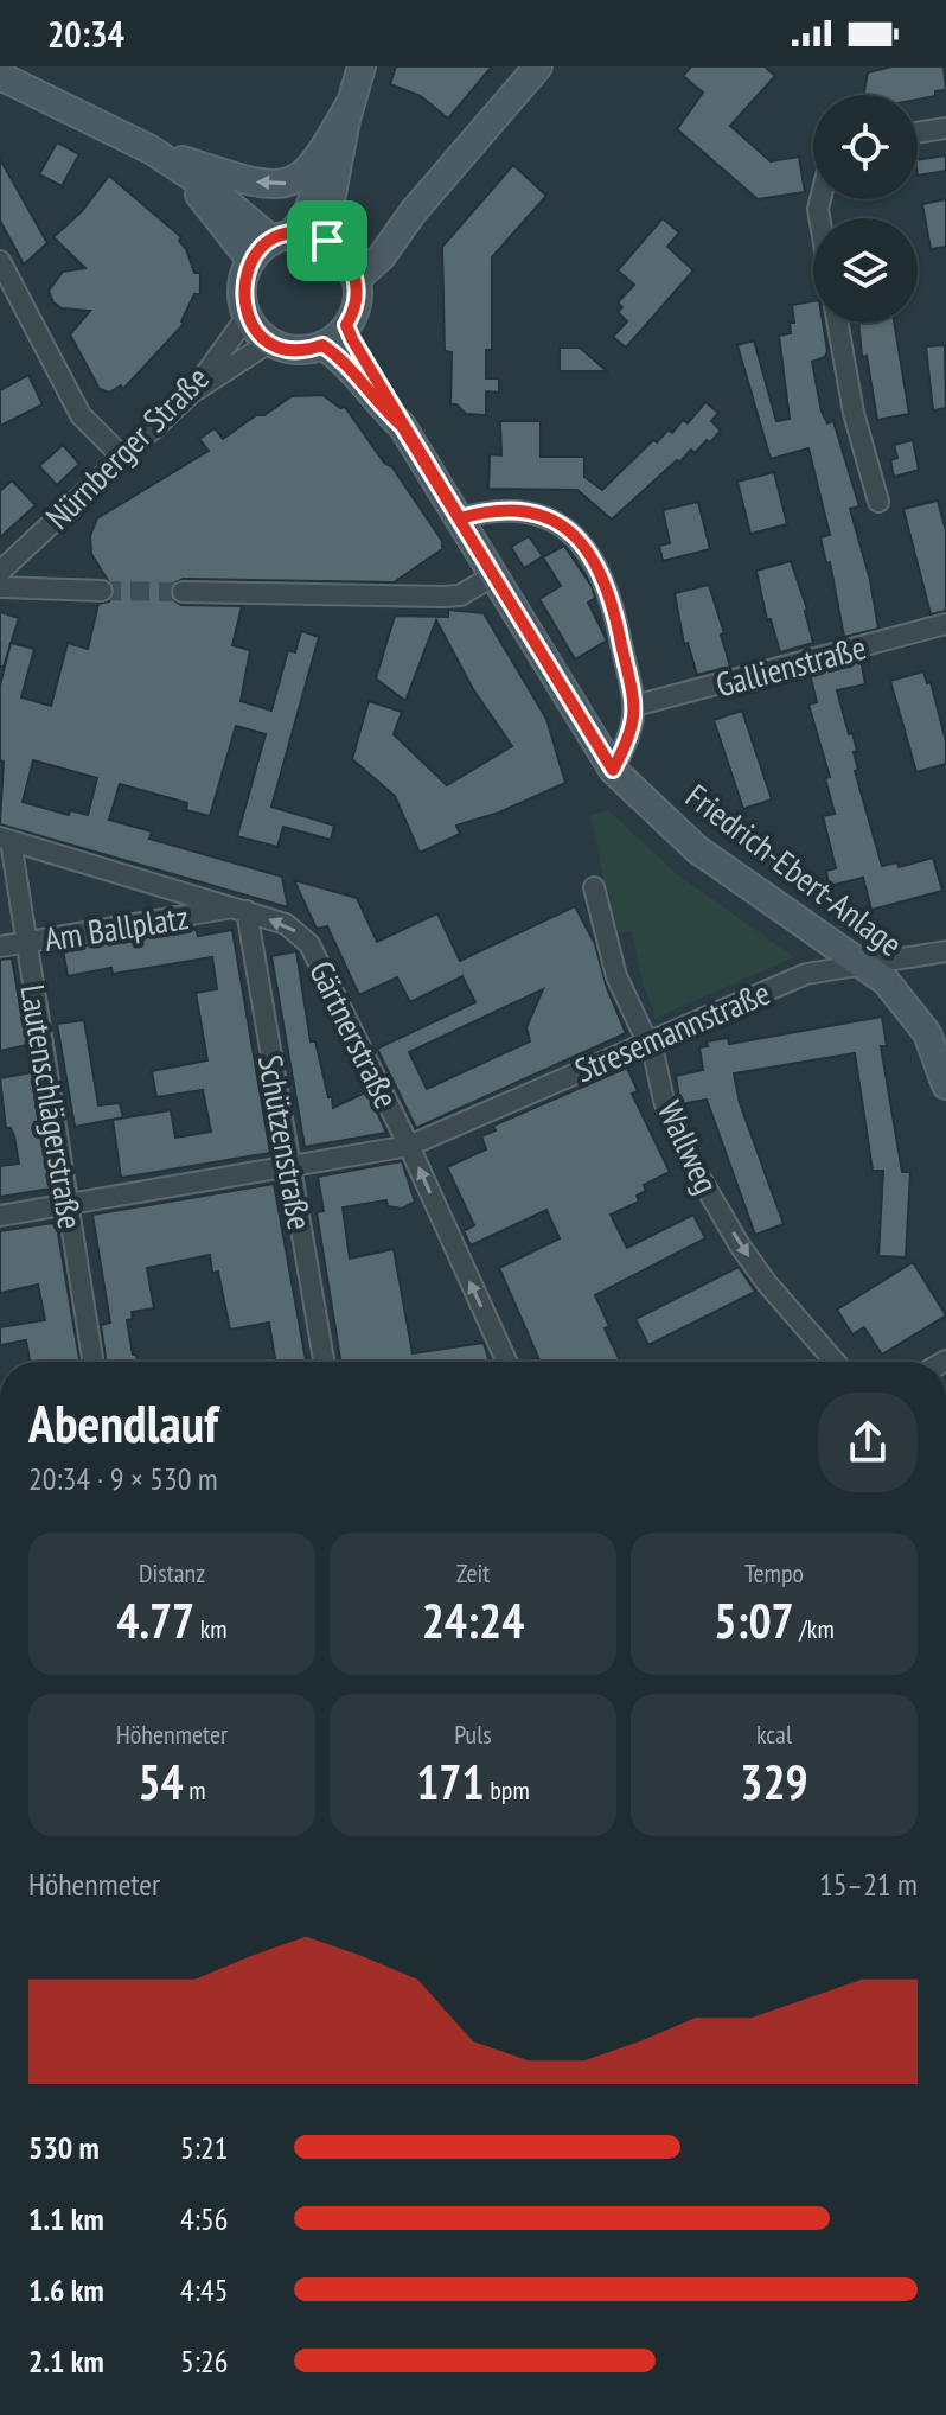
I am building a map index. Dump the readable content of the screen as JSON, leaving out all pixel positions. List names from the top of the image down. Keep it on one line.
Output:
{"streets":{"main road":["Friedrich-Ebert-Anlage"],"street":["Nürnberger Straße","Gallienstraße","Am Ballplatz","Stresemannstraße","Gärtnerstraße","Lautenschlägerstraße","Schützenstraße","Wallweg"]},"crossings":[["Nürnberger Straße","Friedrich-Ebert-Anlage"],["Friedrich-Ebert-Anlage","Stresemannstraße"],["Am Ballplatz","Gärtnerstraße"],["Am Ballplatz","Lautenschlägerstraße"],["Am Ballplatz","Schützenstraße"],["Stresemannstraße","Gärtnerstraße"],["Stresemannstraße","Lautenschlägerstraße"],["Stresemannstraße","Schützenstraße"],["Stresemannstraße","Wallweg"],["Gärtnerstraße","Lautenschlägerstraße"],["Gärtnerstraße","Schützenstraße"]],"one_way":["Gärtnerstraße","Wallweg"],"page":{"status":"20:34","heading":["Abendlauf","20:34 · 9 × 530 m"],"stats":[["Distanz","4.77 km"],["Zeit","24:24"],["Tempo","5:07 /km"],["Höhenmeter","54 m"],["Puls","171 bpm"],["kcal","329"]],"chart":["Höhenmeter","15–21 m"],"list":[{"name":"530 m","note":"5:21"},{"name":"1.1 km","note":"4:56"},{"name":"1.6 km","note":"4:45"},{"name":"2.1 km","note":"5:26"}]}}
